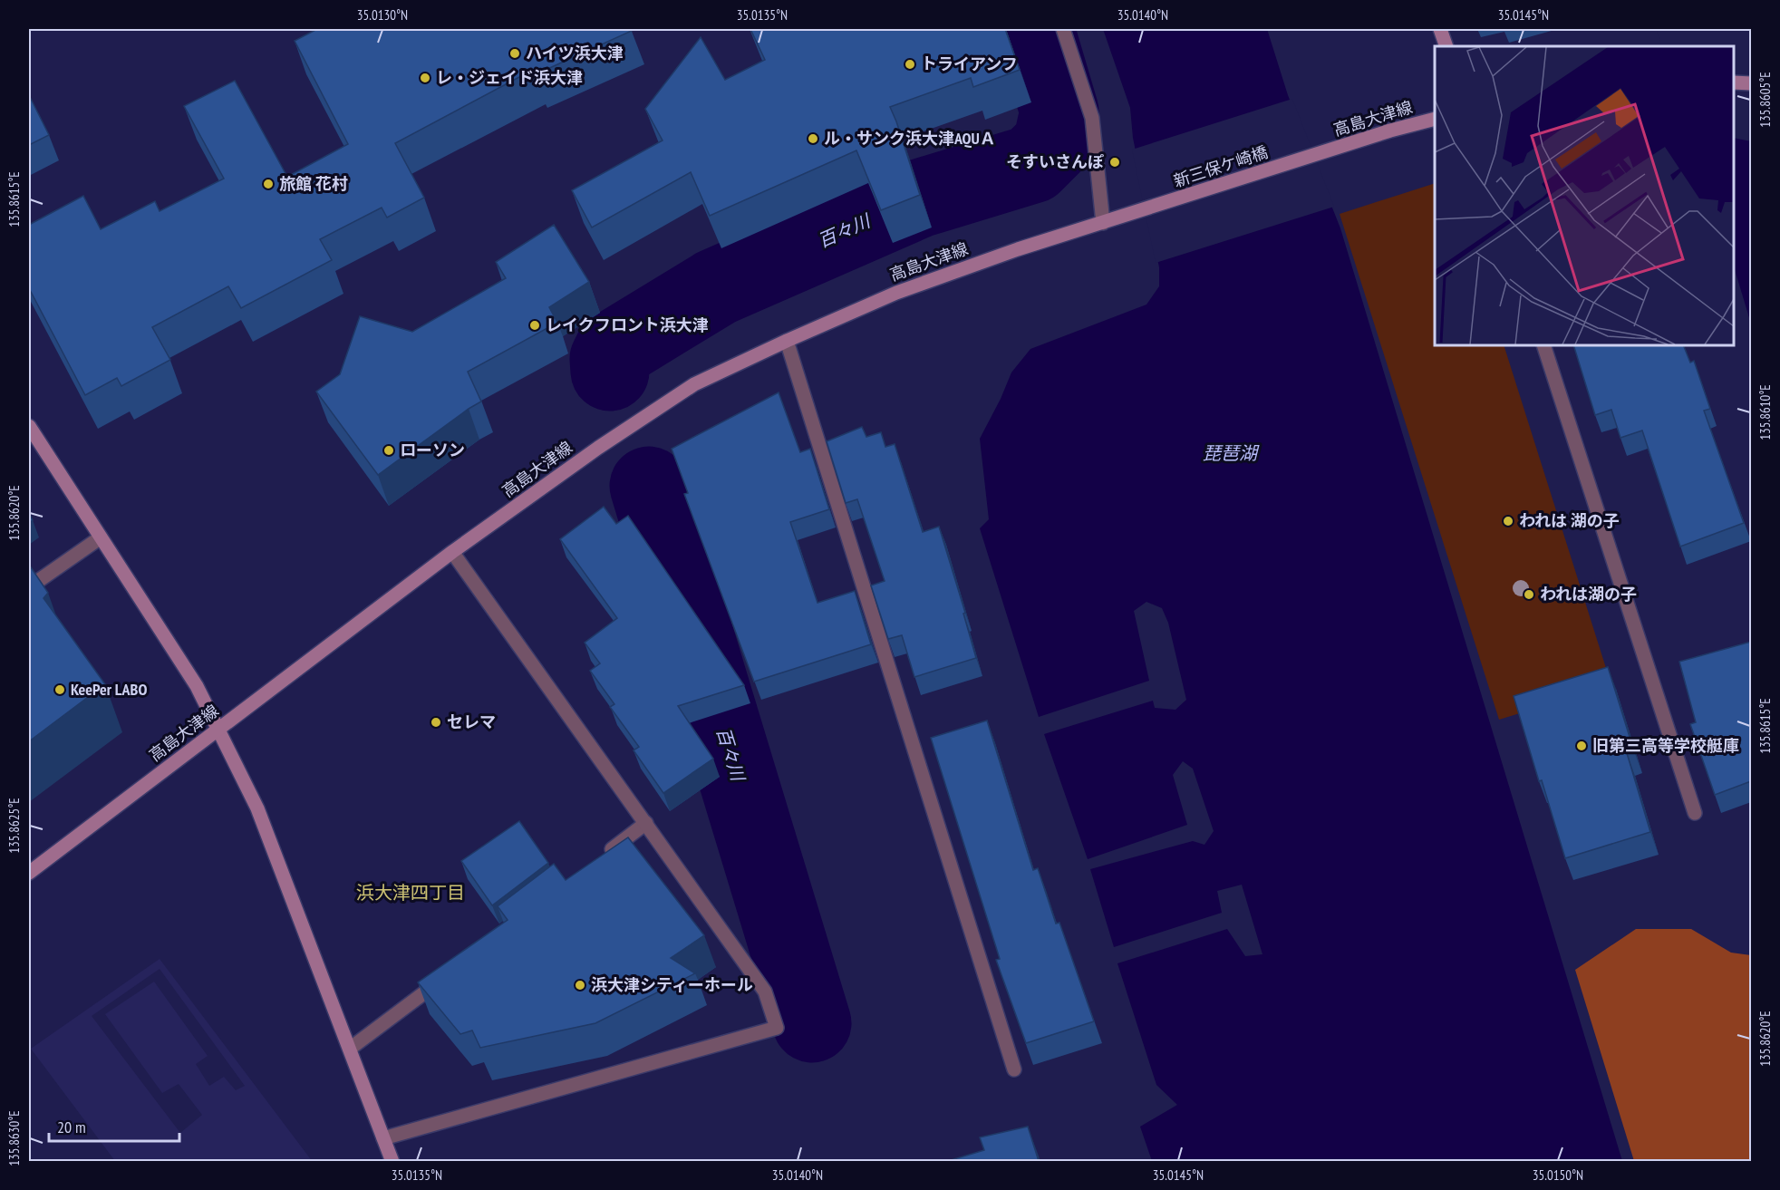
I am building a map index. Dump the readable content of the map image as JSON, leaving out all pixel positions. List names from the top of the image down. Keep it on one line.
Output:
{"streets":{"main road":["高島大津線","新三保ケ崎橋"]},"crossings":[["高島大津線","新三保ケ崎橋"]],"districts":["浜大津四丁目"],"water":["百々川","琵琶湖"],"places":["ハイツ浜大津","トライアンフ","レ・ジェイド浜大津","ル・サンク浜大津AQUＡ","そすいさんぽ","旅館 花村","レイクフロント浜大津","ローソン","われは 湖の子","われは湖の子","KeePer LABO","セレマ","旧第三高等学校艇庫","浜大津シティーホール"],"scale_bar":"20 m","coordinates":["35.0130°N","35.0135°N","35.0140°N","35.0145°N","135.8605°E","135.8615°E","135.8610°E","135.8620°E","135.8625°E","135.8630°E","35.0150°N"]}
